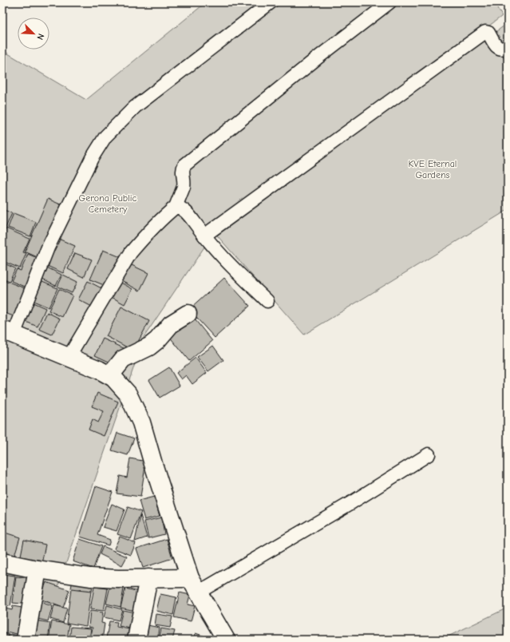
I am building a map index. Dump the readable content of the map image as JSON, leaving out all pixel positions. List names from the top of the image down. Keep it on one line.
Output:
{"parks":["KVE Eternal Gardens","Gerona Public Cemetery"],"north":"bottom right"}
